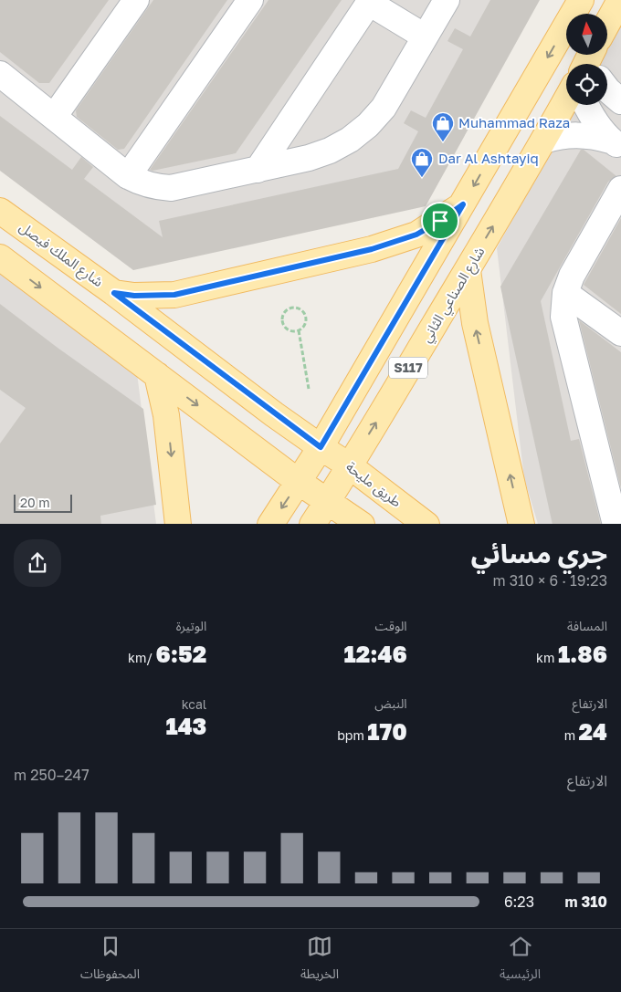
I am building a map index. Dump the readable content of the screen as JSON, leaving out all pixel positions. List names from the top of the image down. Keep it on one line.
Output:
{"streets":{"main road":["شارع الملك فيصل","شارع الصناعي الثاني","S117","طريق مليحة"]},"crossings":[["شارع الملك فيصل","S117"],["شارع الملك فيصل","طريق مليحة"],["شارع الصناعي الثاني","طريق مليحة"],["S117","طريق مليحة"]],"places":{"shop":["Muhammad Raza","Dar Al Ashtayiq"]},"scale_bar":"20 m","north":"top","page":{"scale":"20 m","heading":["جري مسائي","19:23 · 6 × 310 m"],"stats":[["المسافة","1.86 km"],["الوقت","12:46"],["الوتيرة","6:52 /km"],["الارتفاع","24 m"],["النبض","170 bpm"],["kcal","143"]],"chart":["الارتفاع","247–250 m"],"list":[{"name":"310 m","note":"6:23"}],"tabs":["الرئيسية","الخريطة","المحفوظات"]}}
